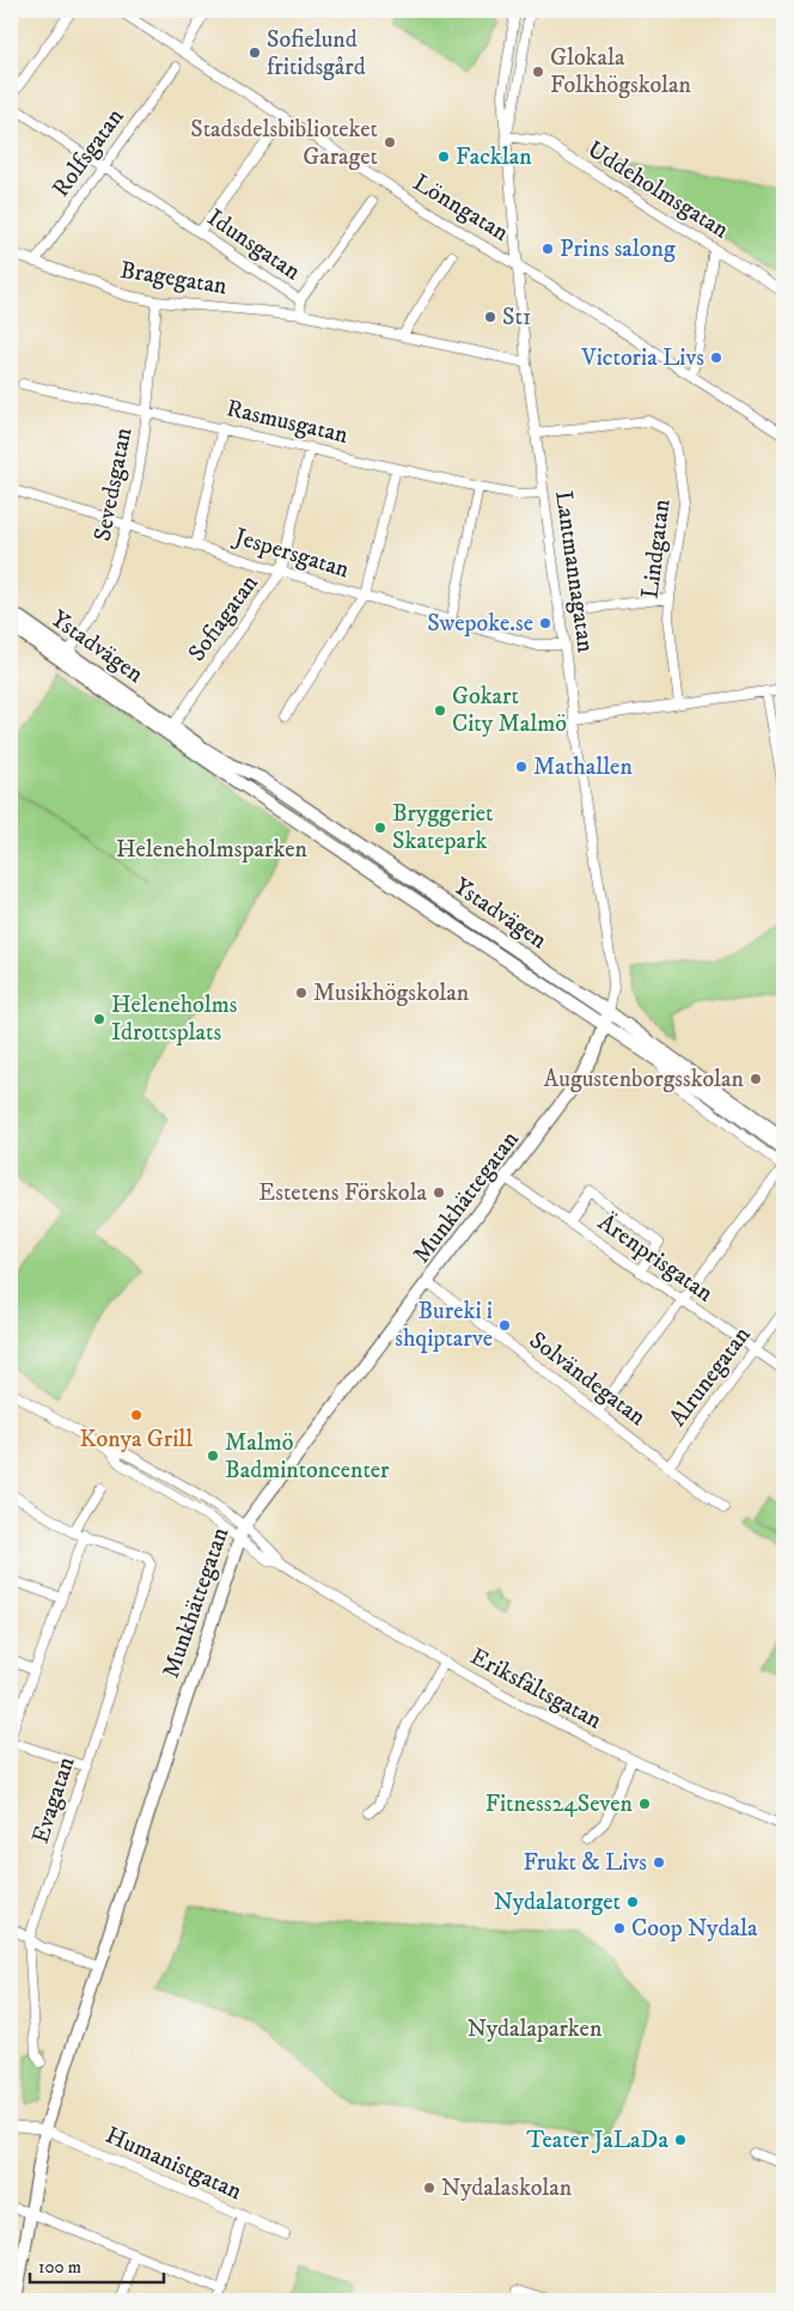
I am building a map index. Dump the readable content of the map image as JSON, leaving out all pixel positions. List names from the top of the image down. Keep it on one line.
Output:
{"streets":{"main road":["Ystadvägen","Munkhättegatan"],"street":["Rolfsgatan","Uddeholmsgatan","Lönngatan","Idunsgatan","Bragegatan","Rasmusgatan","Sevedsgatan","Lindgatan","Jespersgatan","Lantmannagatan","Sofiagatan","Ärenprisgatan","Alrunegatan","Solvändegatan","Eriksfältsgatan","Evagatan","Humanistgatan"]},"crossings":[["Rolfsgatan","Idunsgatan"],["Rolfsgatan","Bragegatan"],["Uddeholmsgatan","Lantmannagatan"],["Lönngatan","Lantmannagatan"],["Idunsgatan","Bragegatan"],["Idunsgatan","Lantmannagatan"],["Bragegatan","Sevedsgatan"],["Rasmusgatan","Sevedsgatan"],["Rasmusgatan","Lantmannagatan"],["Rasmusgatan","Sofiagatan"],["Sevedsgatan","Jespersgatan"],["Sevedsgatan","Ystadvägen"],["Lindgatan","Lantmannagatan"],["Jespersgatan","Lantmannagatan"],["Jespersgatan","Sofiagatan"],["Lantmannagatan","Ystadvägen"],["Lantmannagatan","Munkhättegatan"],["Sofiagatan","Ystadvägen"],["Ystadvägen","Munkhättegatan"],["Munkhättegatan","Ärenprisgatan"],["Munkhättegatan","Solvändegatan"],["Munkhättegatan","Eriksfältsgatan"],["Munkhättegatan","Humanistgatan"],["Ärenprisgatan","Alrunegatan"],["Alrunegatan","Solvändegatan"]],"parks":["Heleneholmsparken","Nydalaparken"],"places":["Sofielund fritidsgård","Glokala Folkhögskolan","Stadsdelsbiblioteket Garaget","Facklan","Prins salong","St1","Victoria Livs","Swepoke.se","Gokart City Malmö","Mathallen","Bryggeriet Skatepark","Musikhögskolan","Heleneholms Idrottsplats","Augustenborgsskolan","Estetens Förskola","Bureki i shqiptarve","Konya Grill","Malmö Badmintoncenter","Fitness24Seven","Frukt & Livs","Nydalatorget","Coop Nydala","Teater JaLaDa","Nydalaskolan"],"scale_bar":"100 m"}
